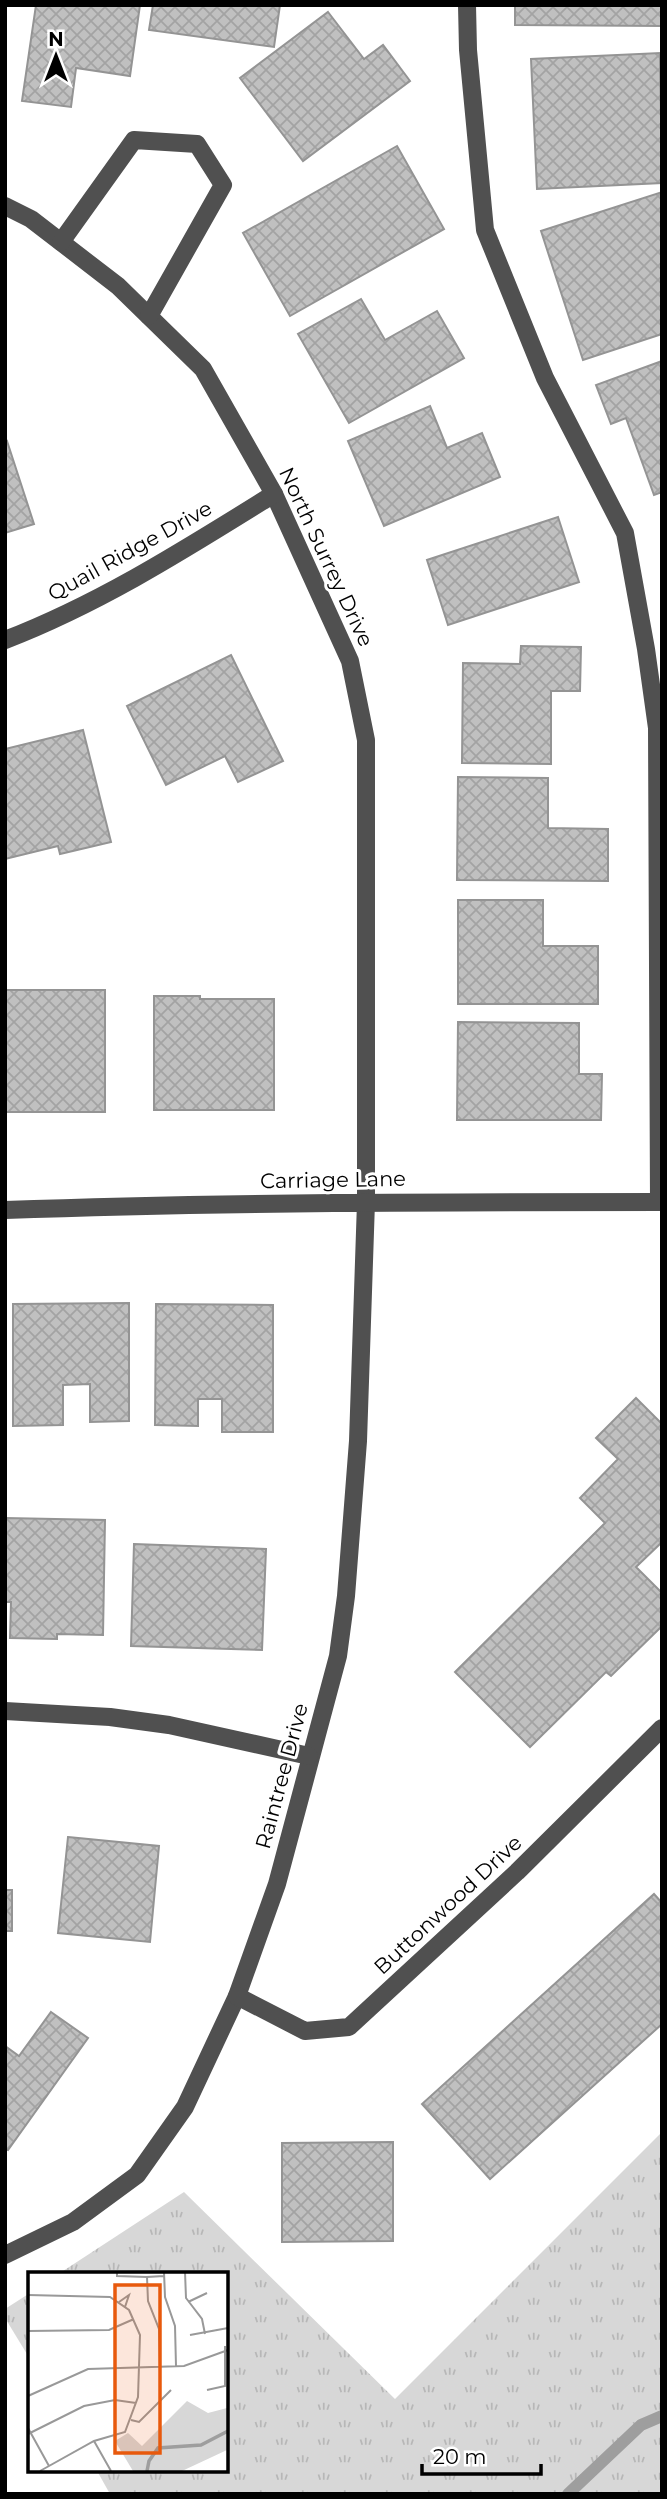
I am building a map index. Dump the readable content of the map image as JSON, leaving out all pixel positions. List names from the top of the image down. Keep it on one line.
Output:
{"streets":{"street":["Quail Ridge Drive","North Surrey Drive","Carriage Lane","Raintree Drive","Buttonwood Drive"]},"crossings":[["Quail Ridge Drive","North Surrey Drive"],["North Surrey Drive","Carriage Lane"],["North Surrey Drive","Raintree Drive"],["Carriage Lane","Raintree Drive"],["Raintree Drive","Buttonwood Drive"]],"scale_bar":"20 m","north":"top"}
